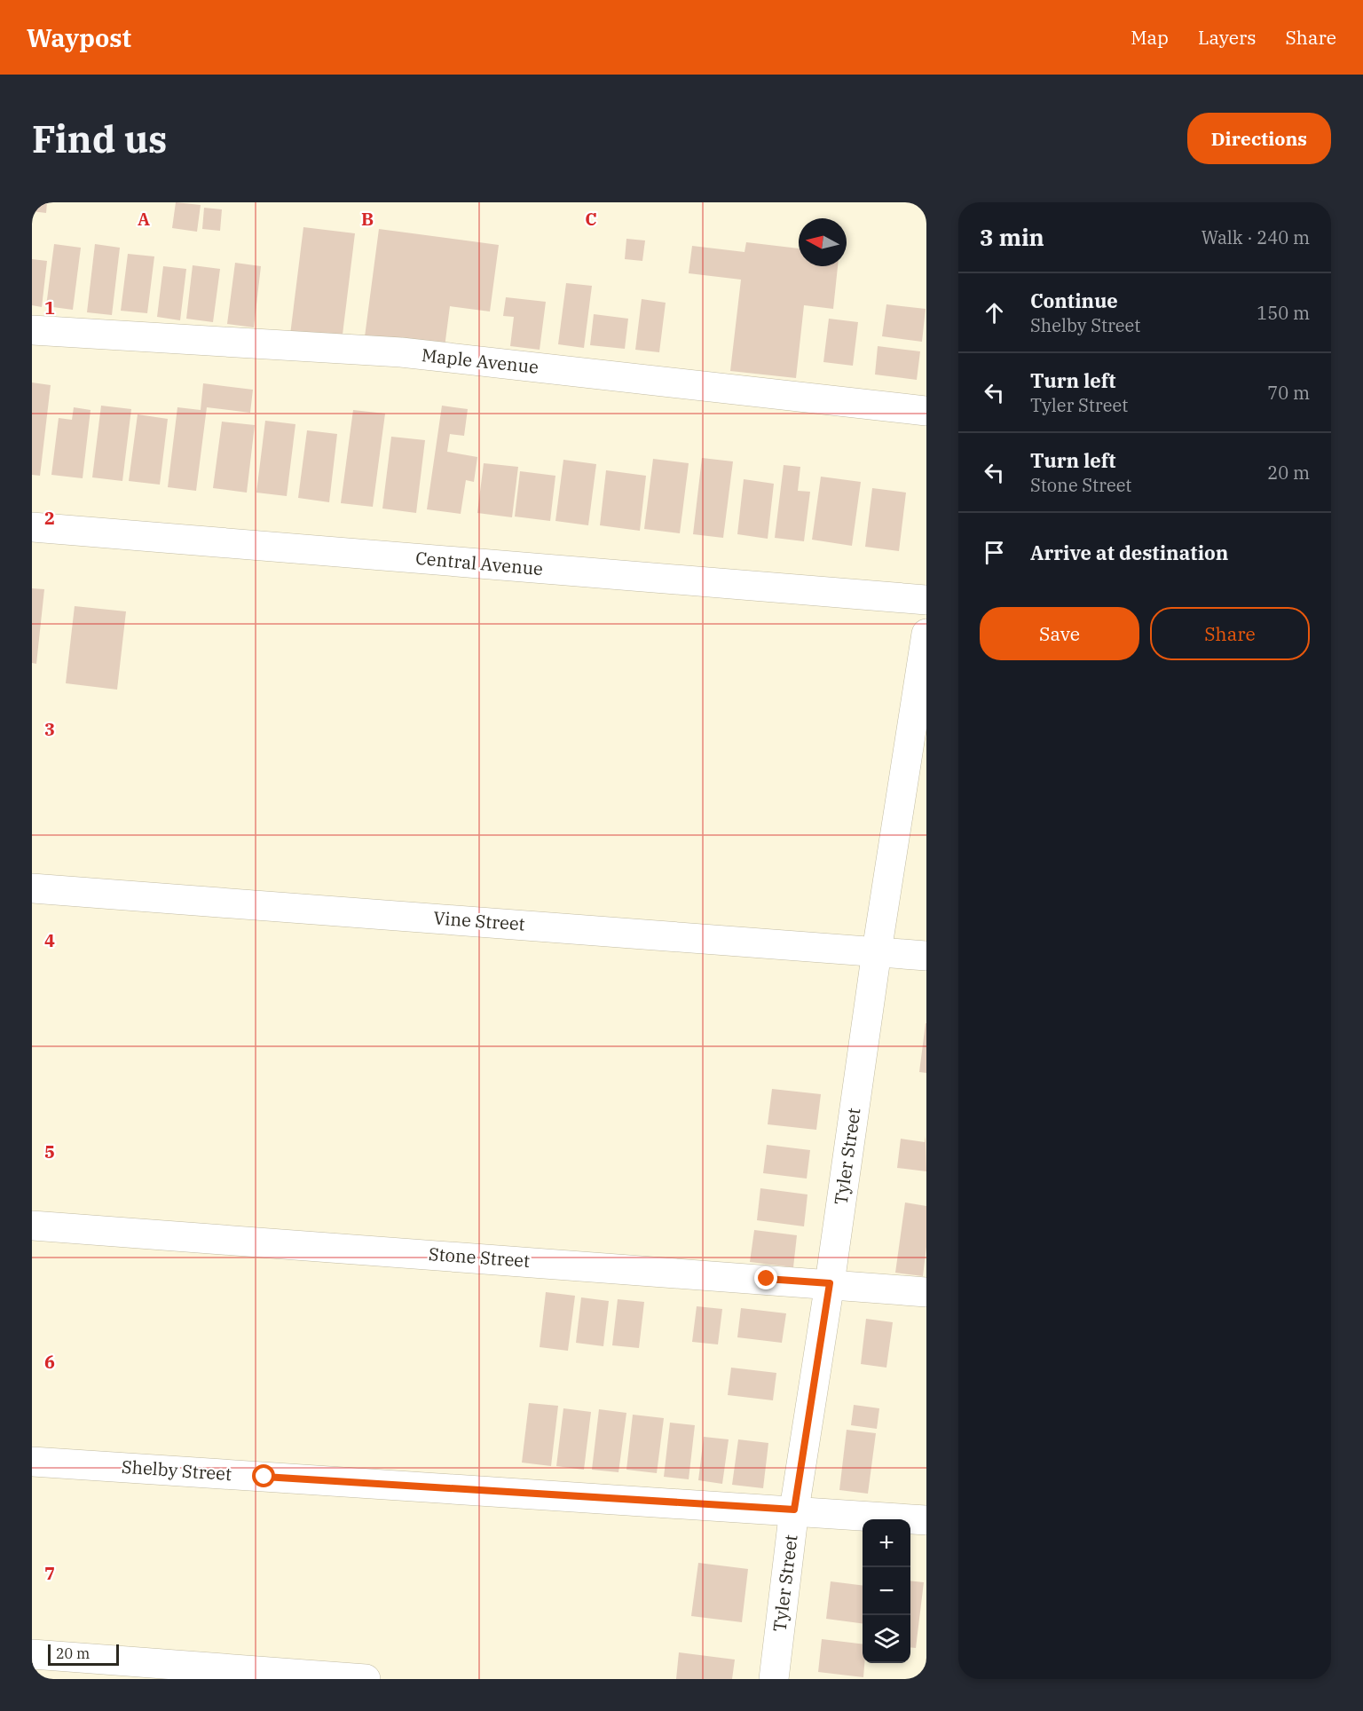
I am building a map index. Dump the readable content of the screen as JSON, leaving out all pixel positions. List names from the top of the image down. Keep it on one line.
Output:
{"streets":{"street":["Maple Avenue","Central Avenue","Vine Street","Tyler Street","Stone Street","Shelby Street"]},"crossings":[["Vine Street","Tyler Street"],["Tyler Street","Stone Street"],["Tyler Street","Shelby Street"]],"scale_bar":"20 m","north":"left","page":{"header":"Waypost","nav":["Map","Layers","Share"],"buttons":["Directions",["Save","Share"]],"title":"Find us","heading":["3 min","Walk · 240 m"],"list":[["Continue","Shelby Street","150 m"],["Turn left","Tyler Street","70 m"],["Turn left","Stone Street","20 m"],"Arrive at destination"],"map_buttons":["+","−"],"scale":"20 m"},"grid":{"columns":["A","B","C"],"rows":["1","2","3","4","5","6","7"]}}
